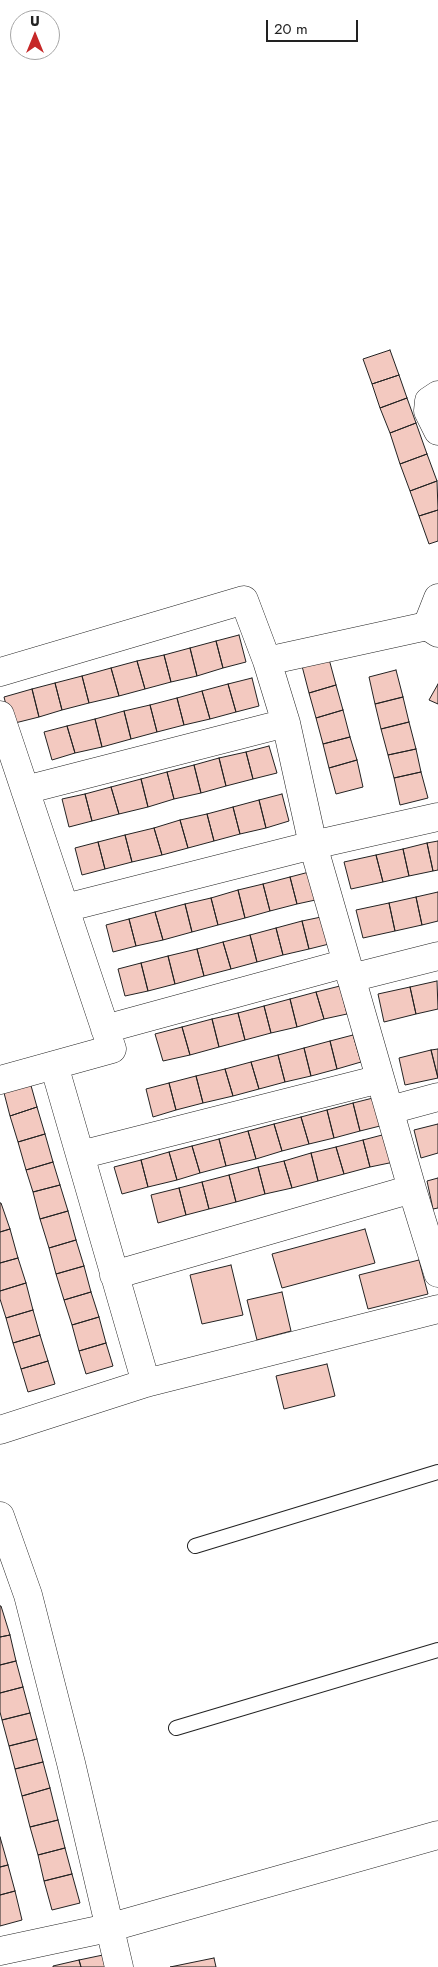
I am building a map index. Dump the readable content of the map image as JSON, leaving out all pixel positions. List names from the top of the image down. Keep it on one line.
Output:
{"scale_bar":"20 m","north":"top"}
